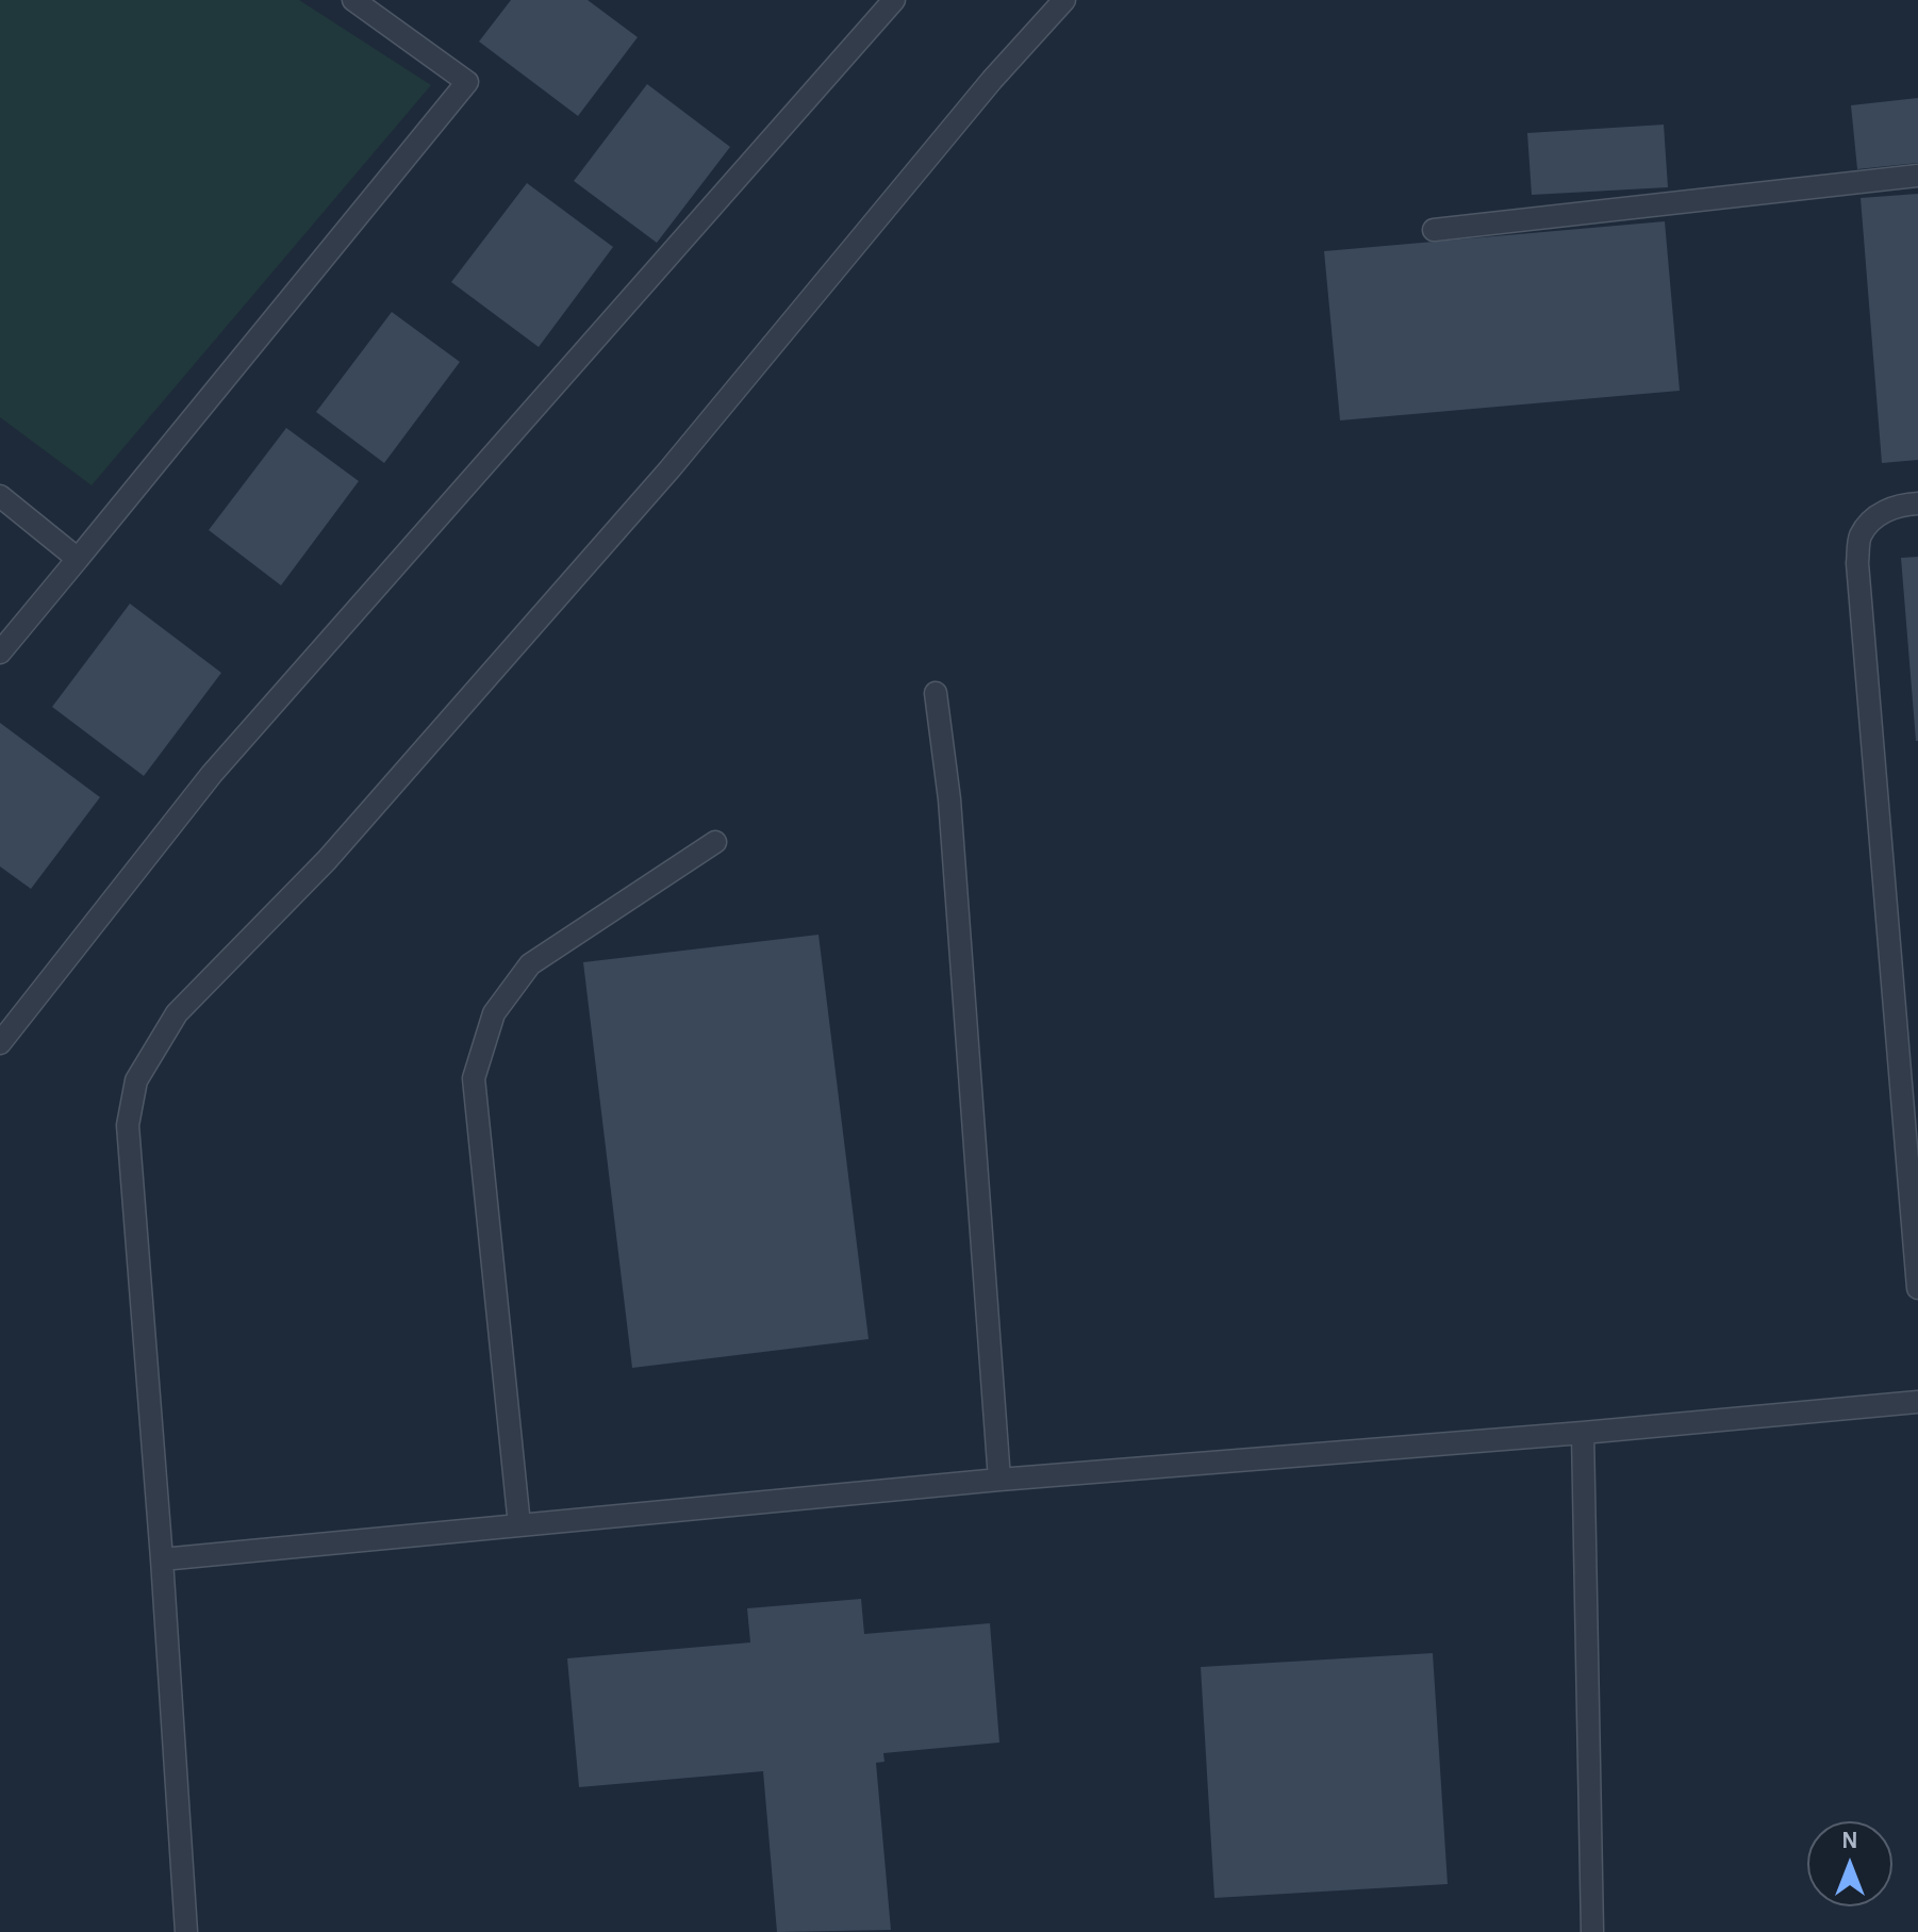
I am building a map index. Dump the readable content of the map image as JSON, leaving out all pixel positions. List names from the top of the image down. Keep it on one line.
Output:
{"north":"top"}
